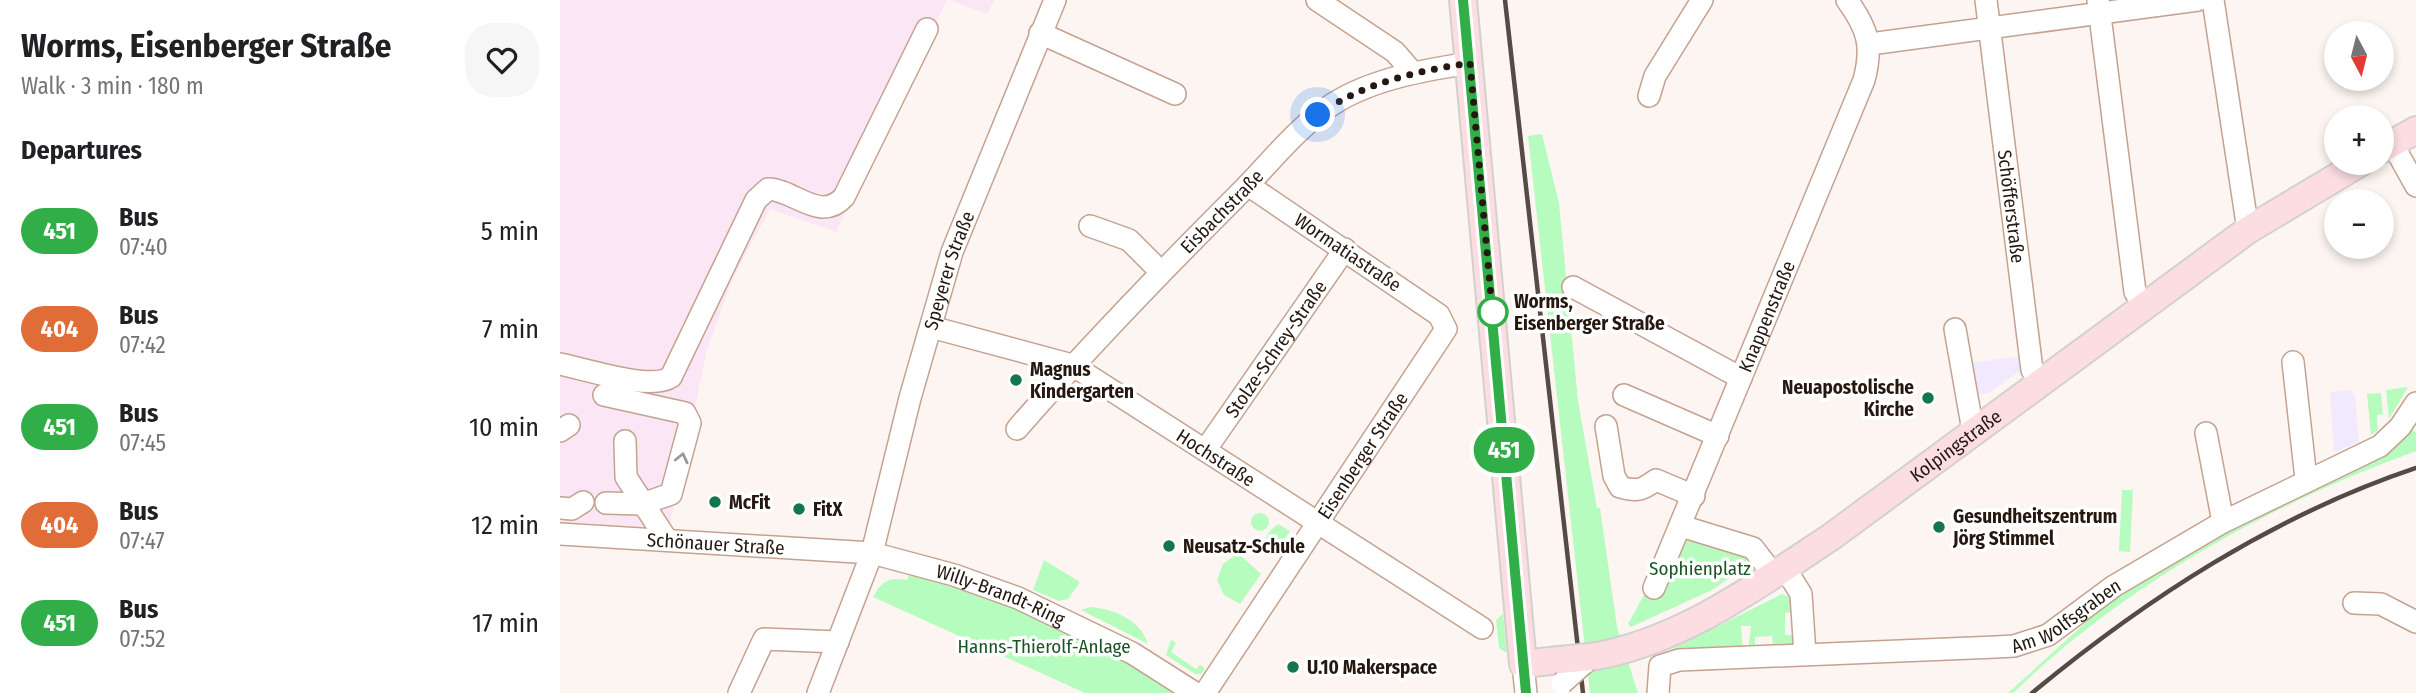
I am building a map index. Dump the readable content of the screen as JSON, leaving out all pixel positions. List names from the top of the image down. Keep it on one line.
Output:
{"streets":{"main road":["Kolpingstraße"],"street":["Schöfferstraße","Eisbachstraße","Wormatiastraße","Speyerer Straße","Knappenstraße","Stolze-Schrey-Straße","Hochstraße","Eisenberger Straße","Schönauer Straße","Willy-Brandt-Ring","Am Wolfsgraben"]},"crossings":[["Schöfferstraße","Kolpingstraße"],["Eisbachstraße","Wormatiastraße"],["Eisbachstraße","Hochstraße"],["Wormatiastraße","Stolze-Schrey-Straße"],["Wormatiastraße","Eisenberger Straße"],["Speyerer Straße","Hochstraße"],["Speyerer Straße","Schönauer Straße"],["Speyerer Straße","Willy-Brandt-Ring"],["Stolze-Schrey-Straße","Hochstraße"],["Hochstraße","Eisenberger Straße"],["Schönauer Straße","Willy-Brandt-Ring"]],"parks":["Sophienplatz","Hanns-Thierolf-Anlage"],"places":["Worms, Eisenberger Straße","Magnus Kindergarten","Neuapostolische Kirche","McFit","FitX","Gesundheitszentrum Jörg Stimmel","Neusatz-Schule","U.10 Makerspace"],"lines":["bus line 451"],"north":"bottom","page":{"heading":[["Worms, Eisenberger Straße","Walk · 3 min · 180 m"],"Departures"],"on_map":"451","map_buttons":["+","−"],"list":[{"mark":"451","name":"Bus","note":"07:40","value":"5 min"},{"mark":"404","name":"Bus","note":"07:42","value":"7 min"},{"mark":"451","name":"Bus","note":"07:45","value":"10 min"},{"mark":"404","name":"Bus","note":"07:47","value":"12 min"},{"mark":"451","name":"Bus","note":"07:52","value":"17 min"}]}}
